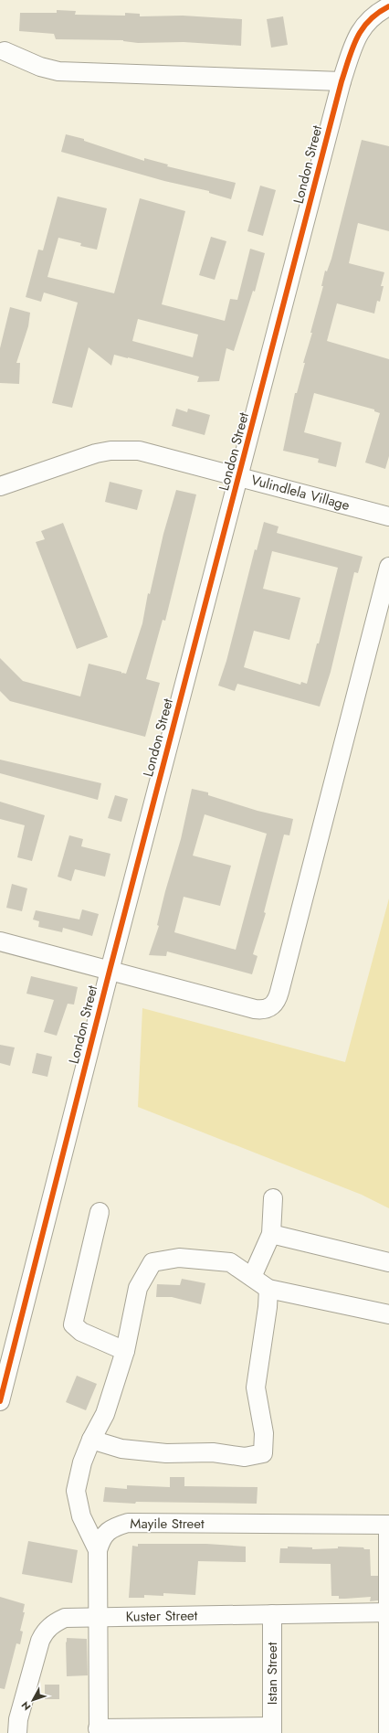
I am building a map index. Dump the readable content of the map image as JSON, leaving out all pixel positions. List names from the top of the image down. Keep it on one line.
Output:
{"streets":{"street":["London Street","Vulindlela Village","Mayile Street","Kuster Street","Istan Street"]},"crossings":[["London Street","Vulindlela Village"],["Mayile Street","Kuster Street"],["Kuster Street","Istan Street"]],"north":"bottom left"}
